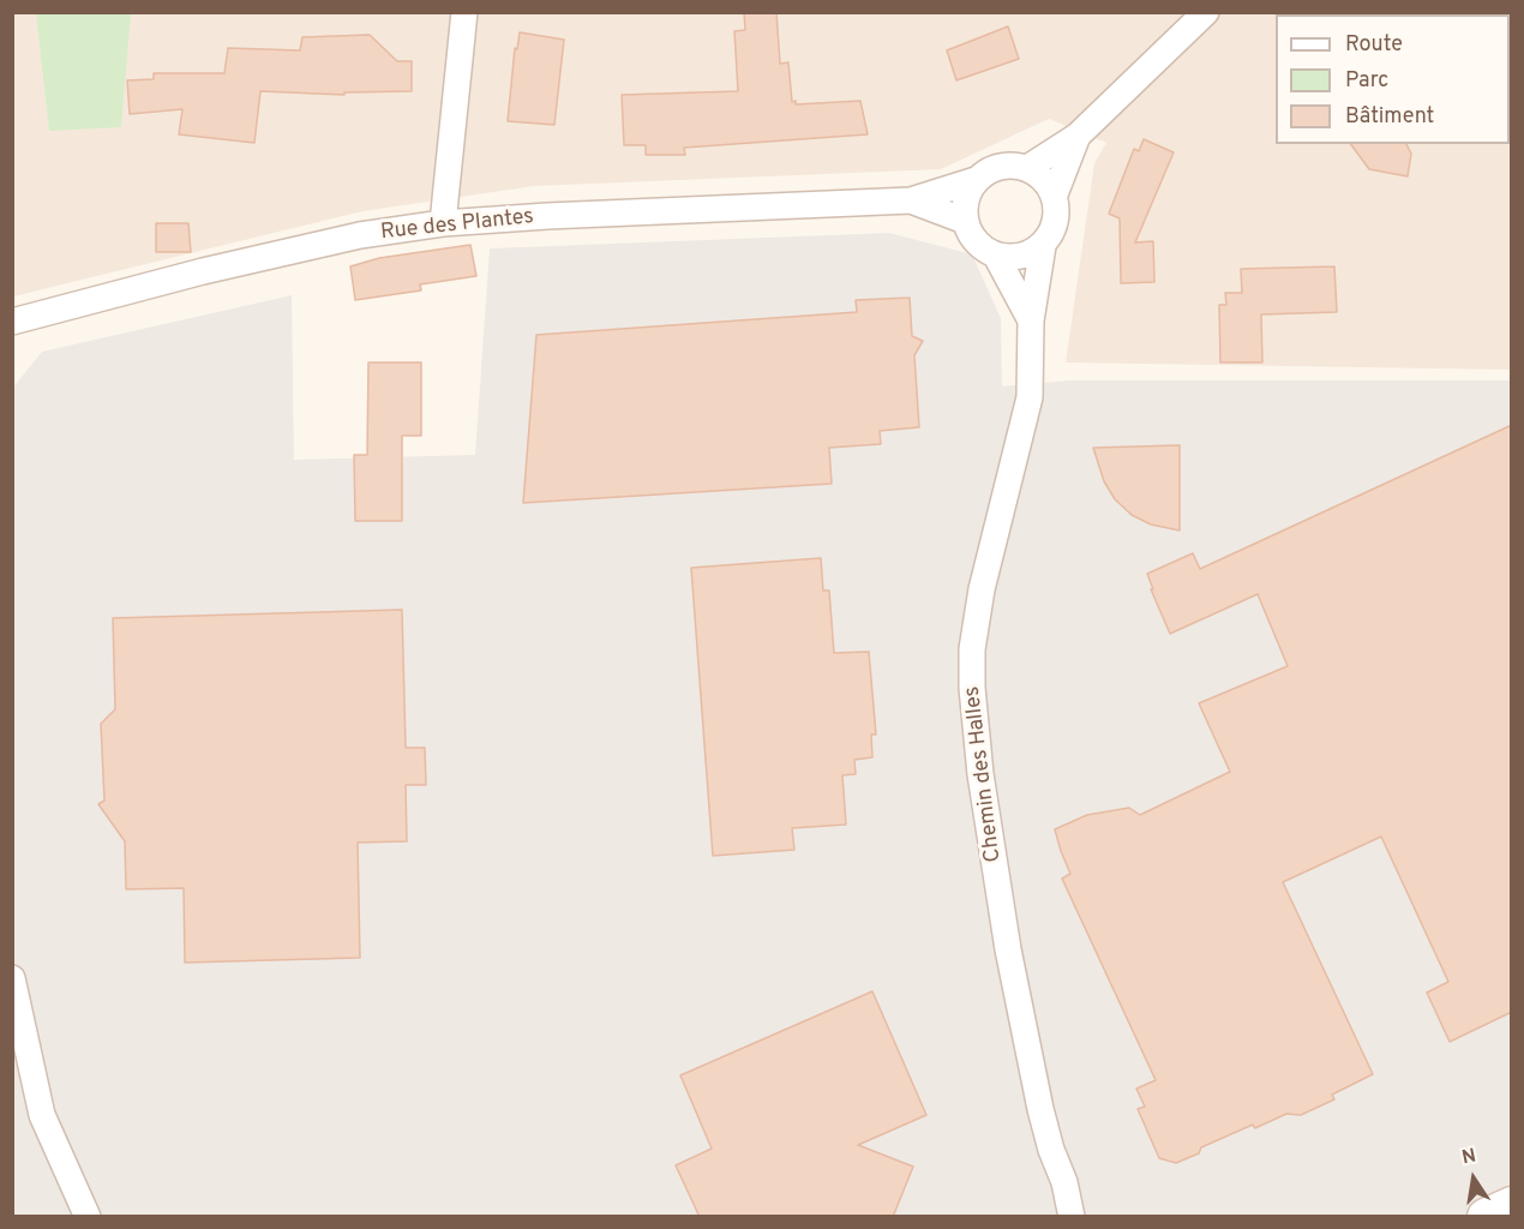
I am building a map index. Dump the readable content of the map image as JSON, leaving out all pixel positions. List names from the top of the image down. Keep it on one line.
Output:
{"streets":{"street":["Rue des Plantes","Chemin des Halles"]},"crossings":[["Rue des Plantes","Chemin des Halles"]],"legend":["Route","Parc","Bâtiment"],"north":"top"}
